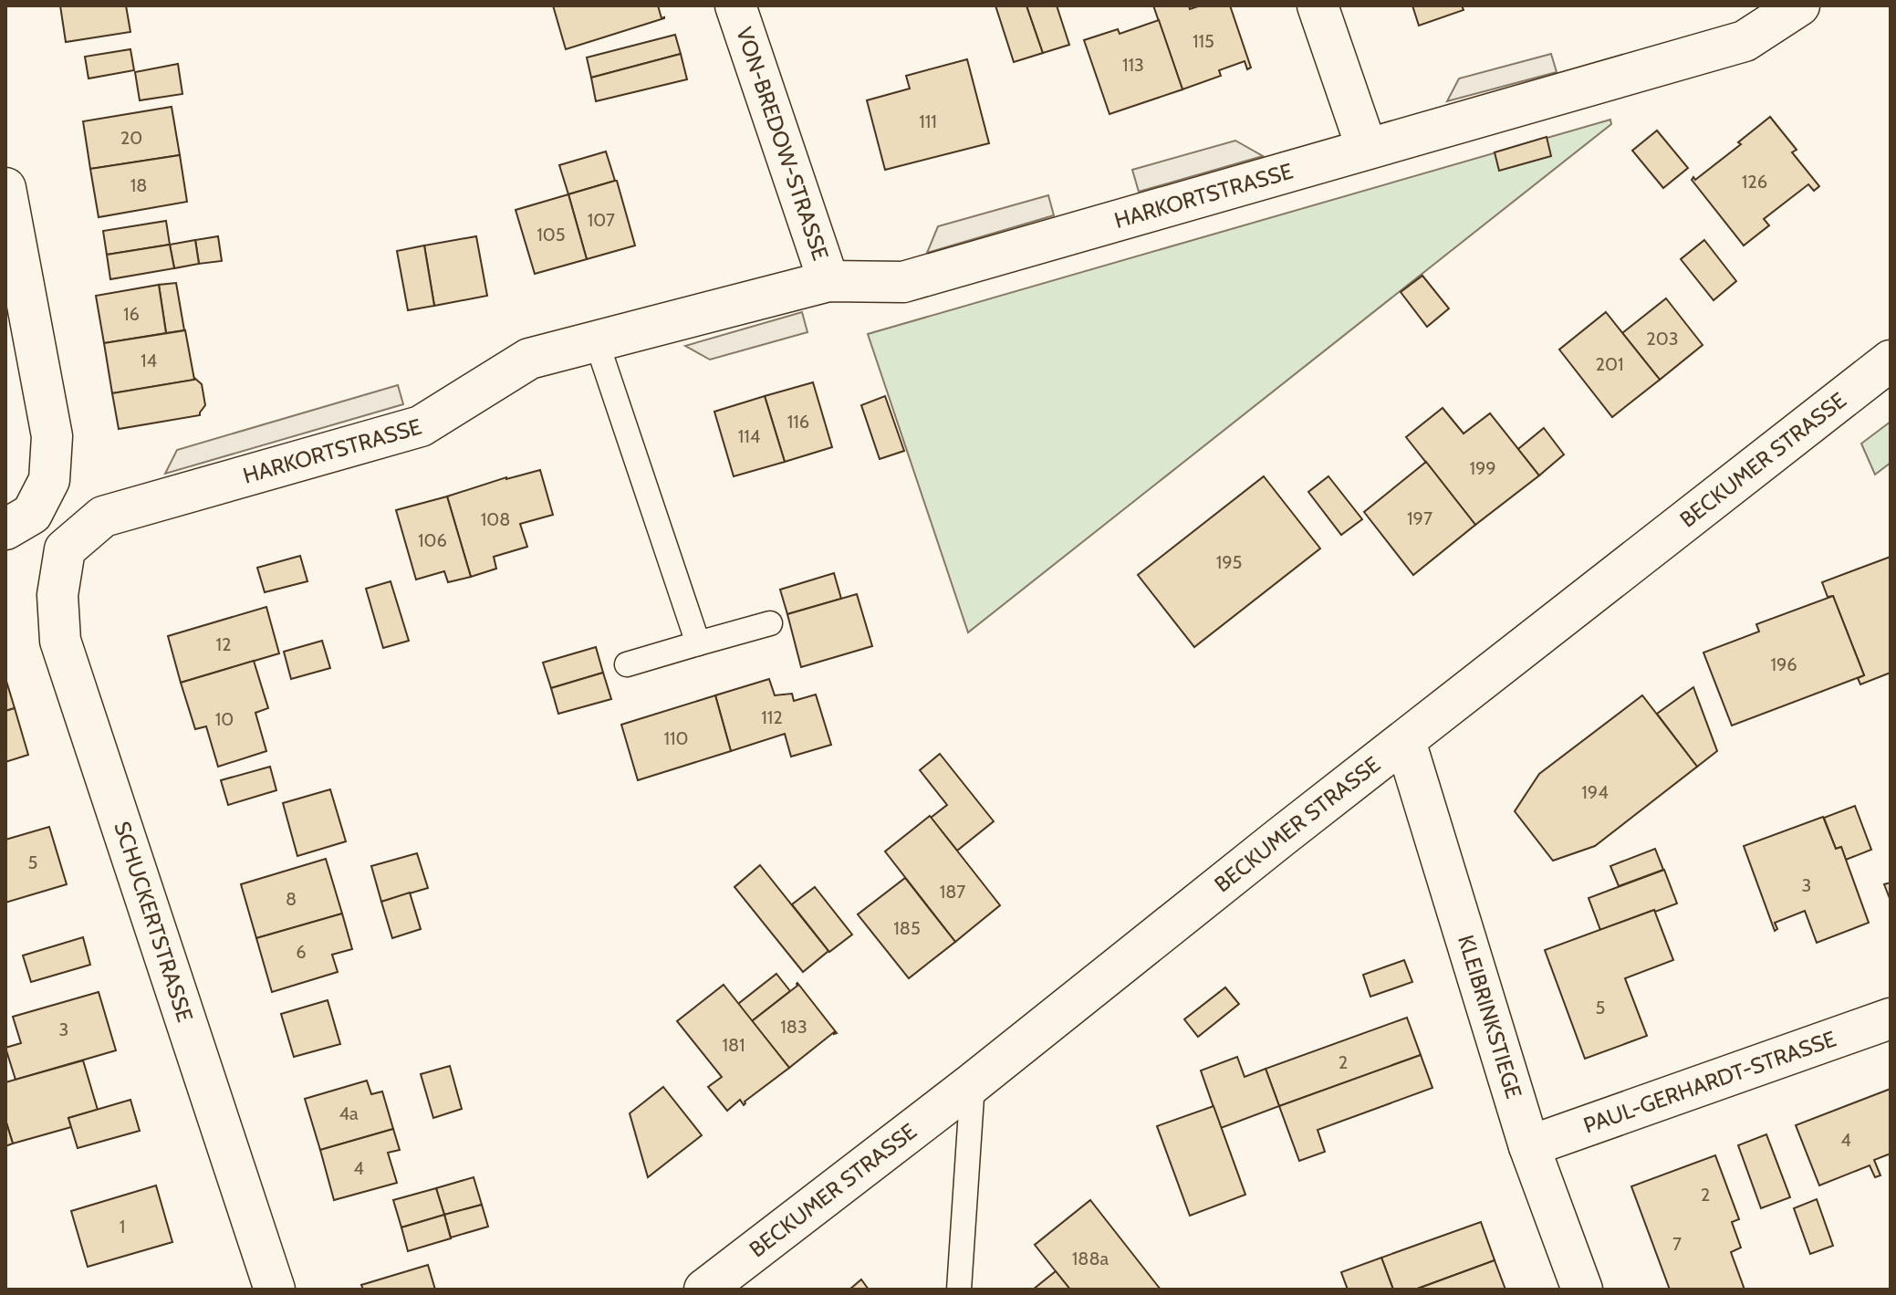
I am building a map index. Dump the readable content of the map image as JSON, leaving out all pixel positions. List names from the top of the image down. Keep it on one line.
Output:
{"streets":{"street":["VON-BREDOW-STRASSE","HARKORTSTRASSE","BECKUMER STRASSE","SCHUCKERTSTRASSE","KLEIBRINKSTIEGE","PAUL-GERHARDT-STRASSE"]},"crossings":[["VON-BREDOW-STRASSE","HARKORTSTRASSE"],["HARKORTSTRASSE","SCHUCKERTSTRASSE"],["BECKUMER STRASSE","KLEIBRINKSTIEGE"],["KLEIBRINKSTIEGE","PAUL-GERHARDT-STRASSE"]],"house_numbers":["115","113","111","20","126","18","107","105","16","203","14","201","116","114","199","197","108","106","195","12","196","112","10","110","194","5","3","187","8","185","6","5","183","3","181","2","4a","4","4","2","1","7","188a"]}
